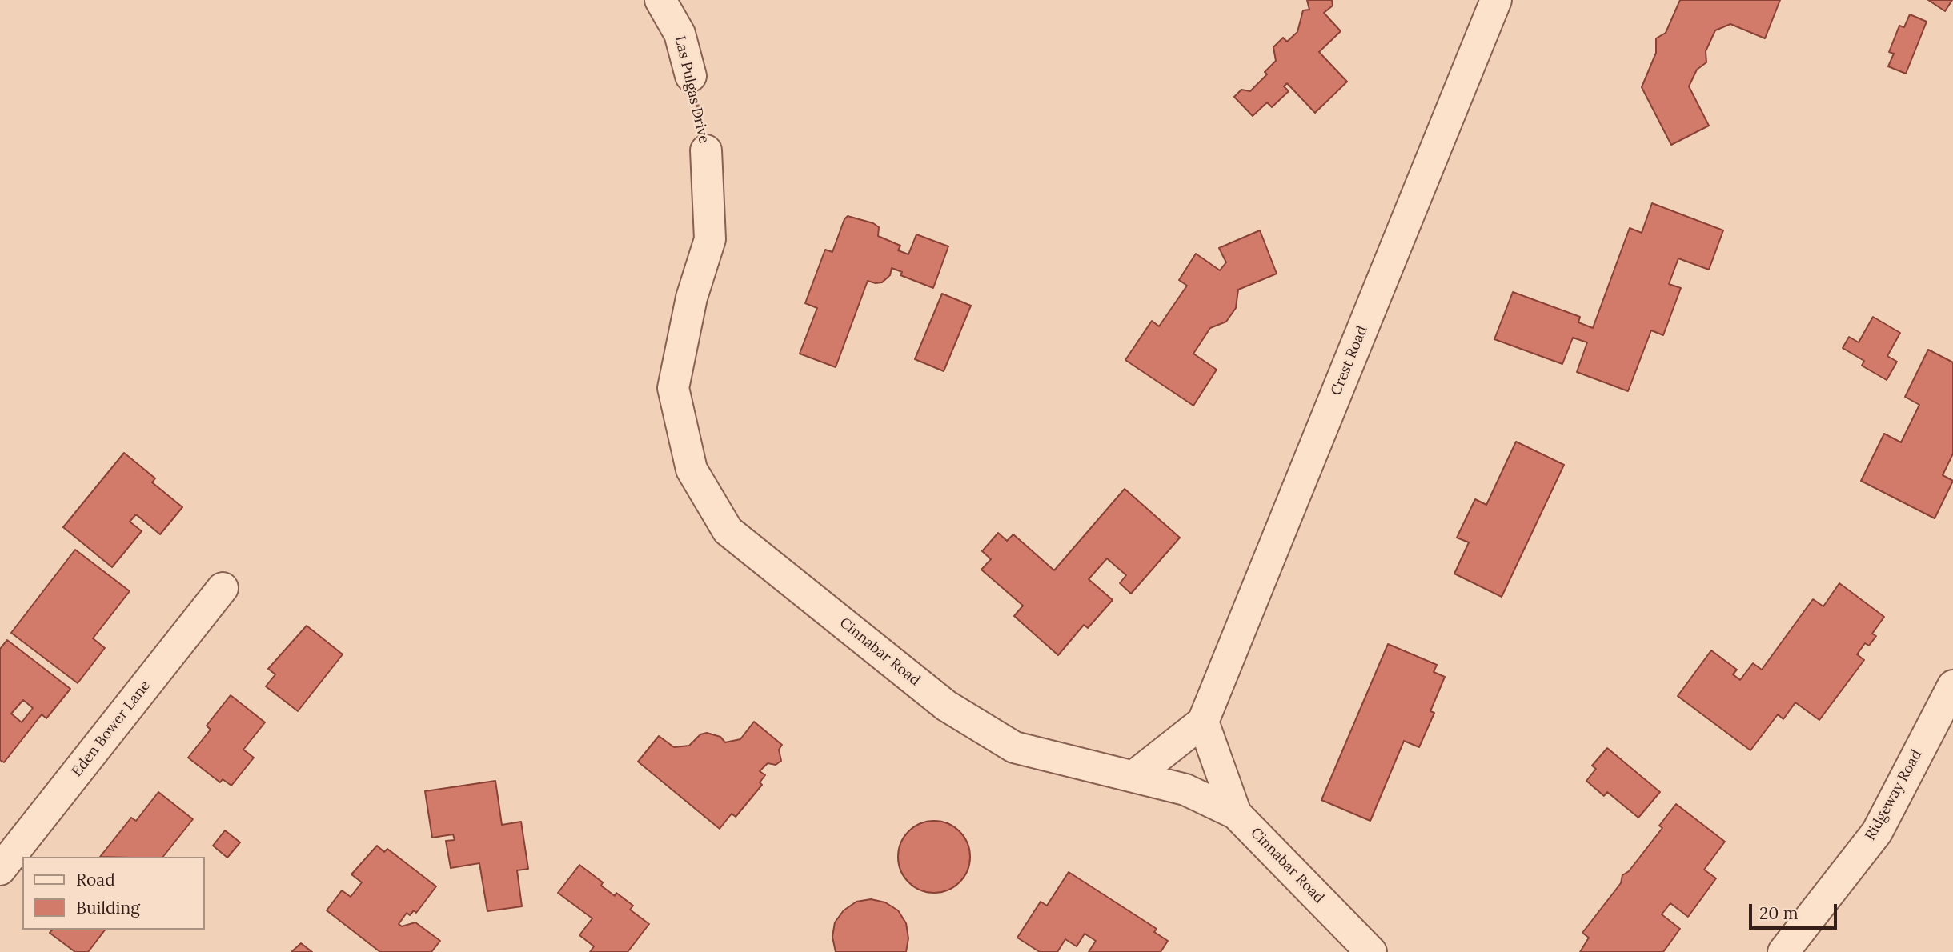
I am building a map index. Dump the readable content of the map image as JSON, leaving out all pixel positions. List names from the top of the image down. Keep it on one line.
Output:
{"streets":{"street":["Las Pulgas Drive","Crest Road","Cinnabar Road","Eden Bower Lane","Ridgeway Road"]},"crossings":[["Las Pulgas Drive","Cinnabar Road"],["Crest Road","Cinnabar Road"]],"legend":["Road","Building"],"scale_bar":"20 m"}
